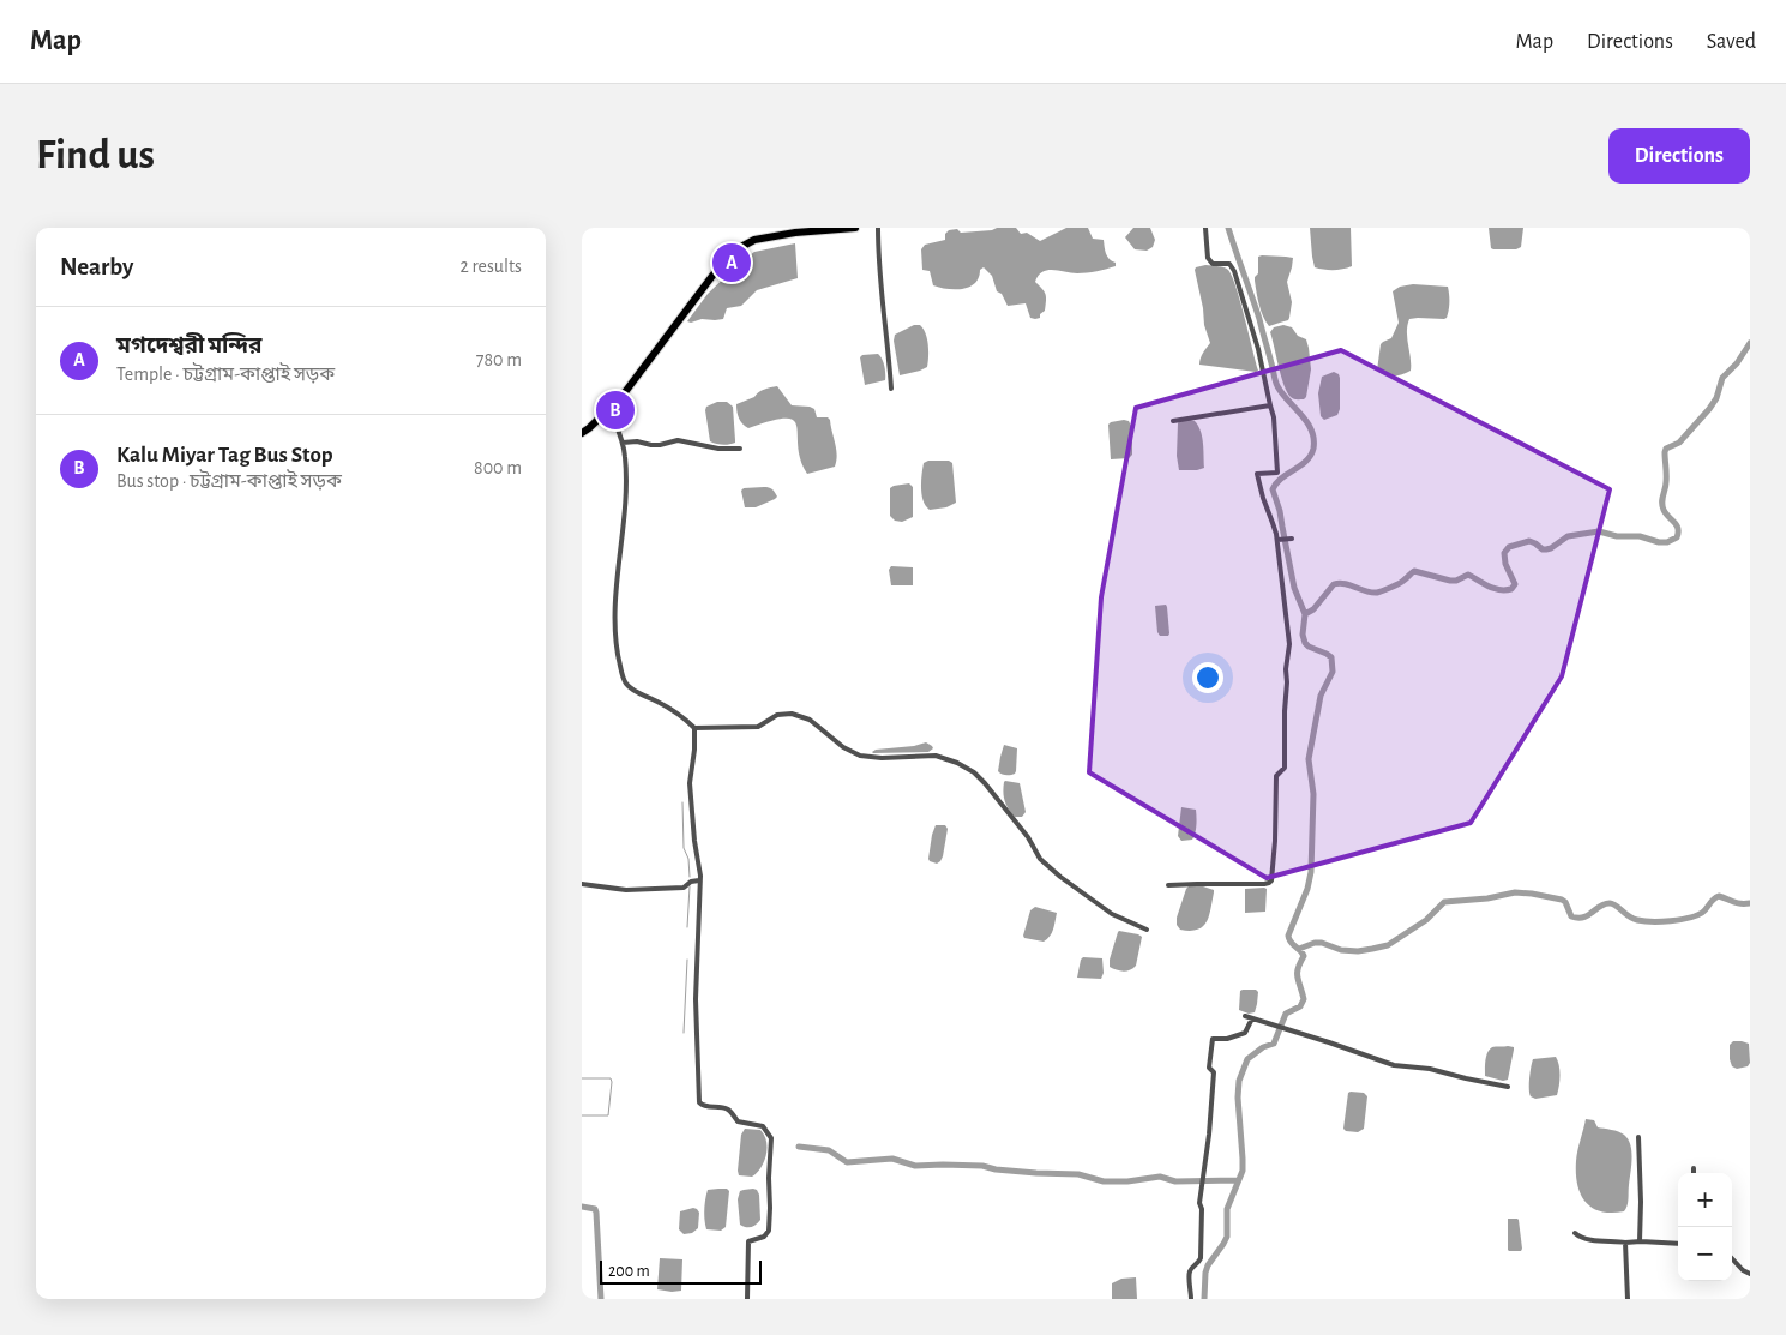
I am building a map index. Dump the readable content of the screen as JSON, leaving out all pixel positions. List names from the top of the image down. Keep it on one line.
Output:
{"scale_bar":"200 m","page":{"header":"Map","nav":["Map","Directions","Saved"],"buttons":"Directions","title":"Find us","heading":["Nearby","2 results"],"pins":["A","B"],"list":[{"mark":"A","name":"মগদেশ্বরী মন্দির","note":"Temple · চট্টগ্রাম-কাপ্তাই সড়ক","value":"780 m"},{"mark":"B","name":"Kalu Miyar Tag Bus Stop","note":"Bus stop · চট্টগ্রাম-কাপ্তাই সড়ক","value":"800 m"}],"map_buttons":["+","−"],"scale":"200 m"}}
